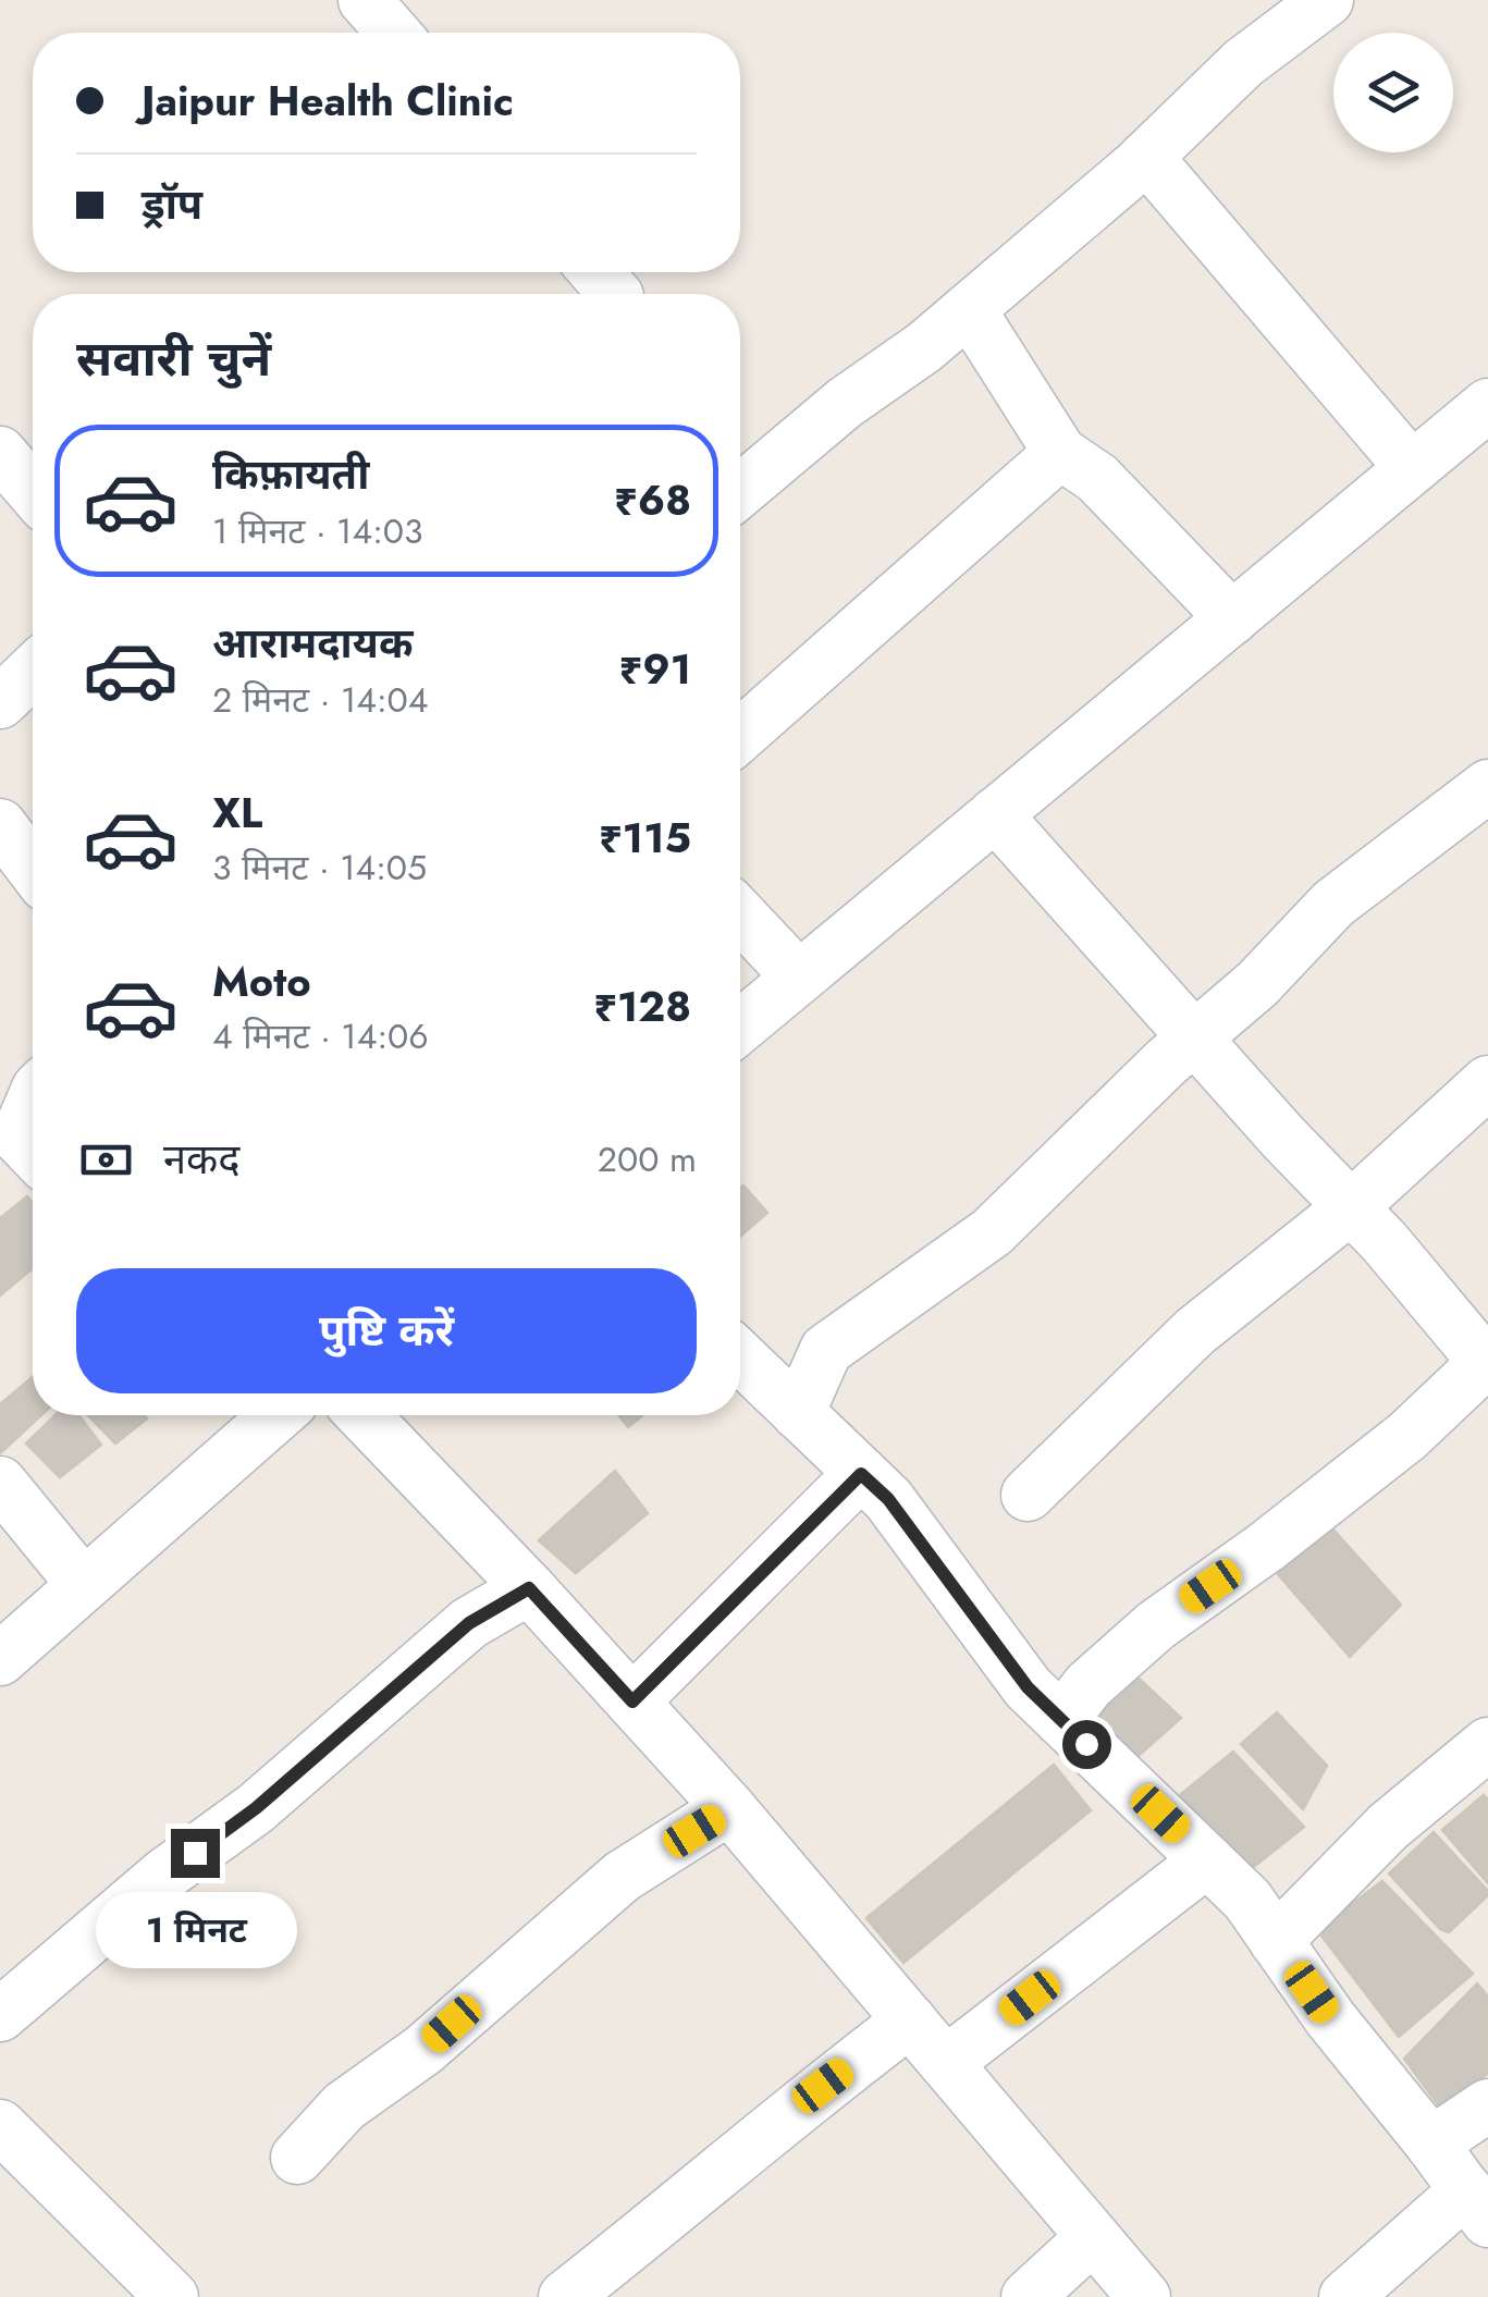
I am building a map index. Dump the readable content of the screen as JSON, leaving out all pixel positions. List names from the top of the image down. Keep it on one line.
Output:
{"page":{"banner":["Jaipur Health Clinic","ड्रॉप"],"heading":"सवारी चुनें","list":[{"name":"किफ़ायती","note":"1 मिनट · 14:03","value":"₹68"},{"name":"आरामदायक","note":"2 मिनट · 14:04","value":"₹91"},{"name":"XL","note":"3 मिनट · 14:05","value":"₹115"},{"name":"Moto","note":"4 मिनट · 14:06","value":"₹128"}],"pay":["नकद","200 m"],"buttons":"पुष्टि करें","bubble":"1 मिनट"}}
